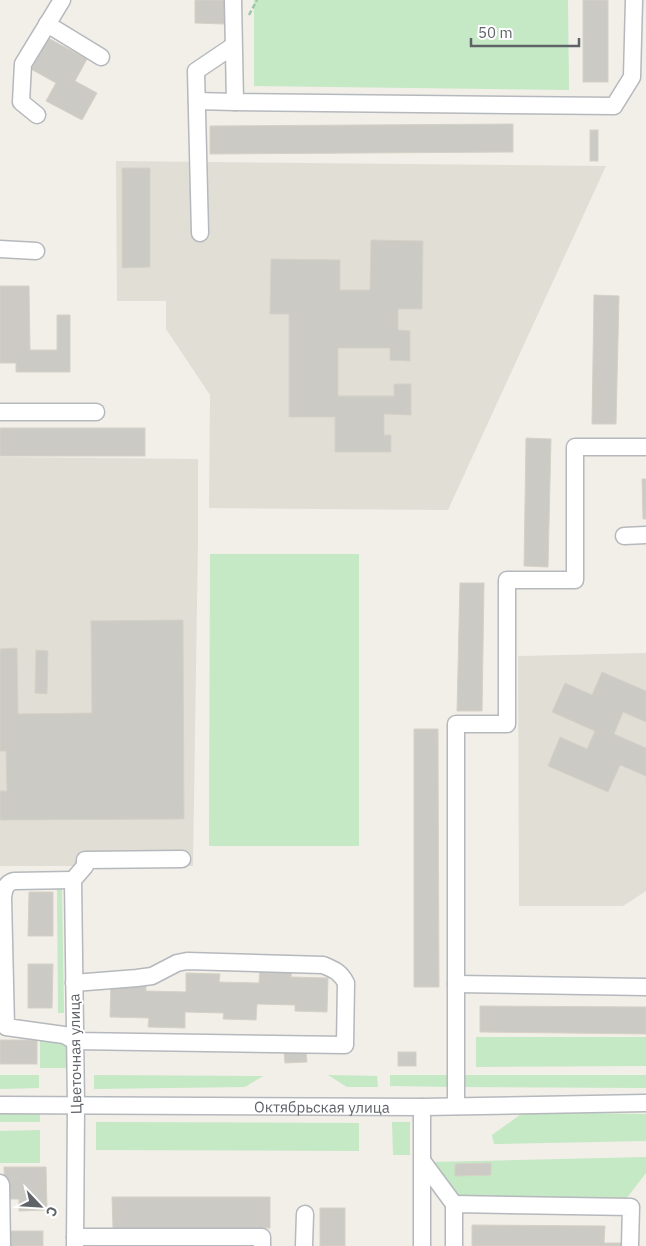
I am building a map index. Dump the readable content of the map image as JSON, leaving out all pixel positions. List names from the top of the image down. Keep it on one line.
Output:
{"streets":{"street":["Цветочная улица","Октябрьская улица"]},"crossings":[["Цветочная улица","Октябрьская улица"]],"scale_bar":"50 m","north":"bottom right"}
